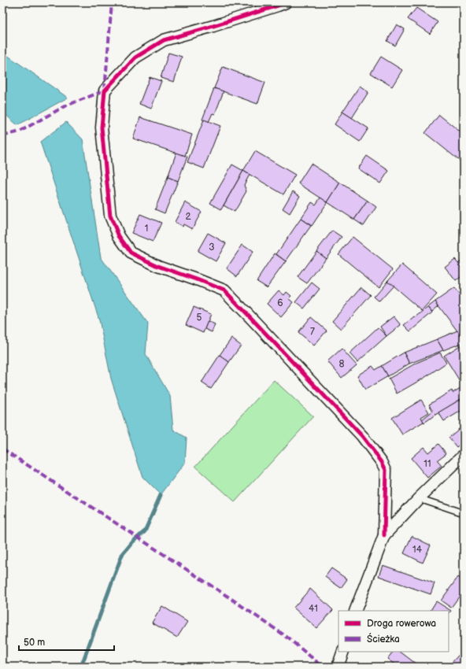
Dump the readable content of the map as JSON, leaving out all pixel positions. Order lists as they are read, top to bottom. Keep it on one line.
{"house_numbers":["2","1","3","6","5","7","8","11","14","41"],"legend":["Droga rowerowa","Ścieżka"],"scale_bar":"50 m"}
